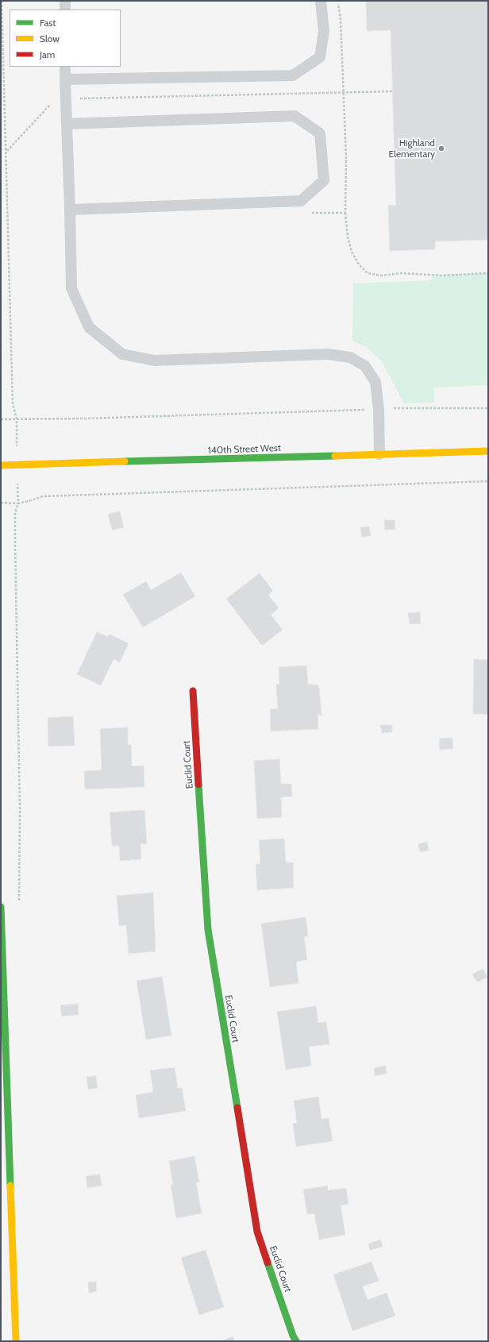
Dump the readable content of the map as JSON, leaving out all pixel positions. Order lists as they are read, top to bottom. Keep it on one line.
{"streets":{"street":["140th Street West","Euclid Court"]},"places":["Highland Elementary"],"legend":["Fast","Slow","Jam"]}
